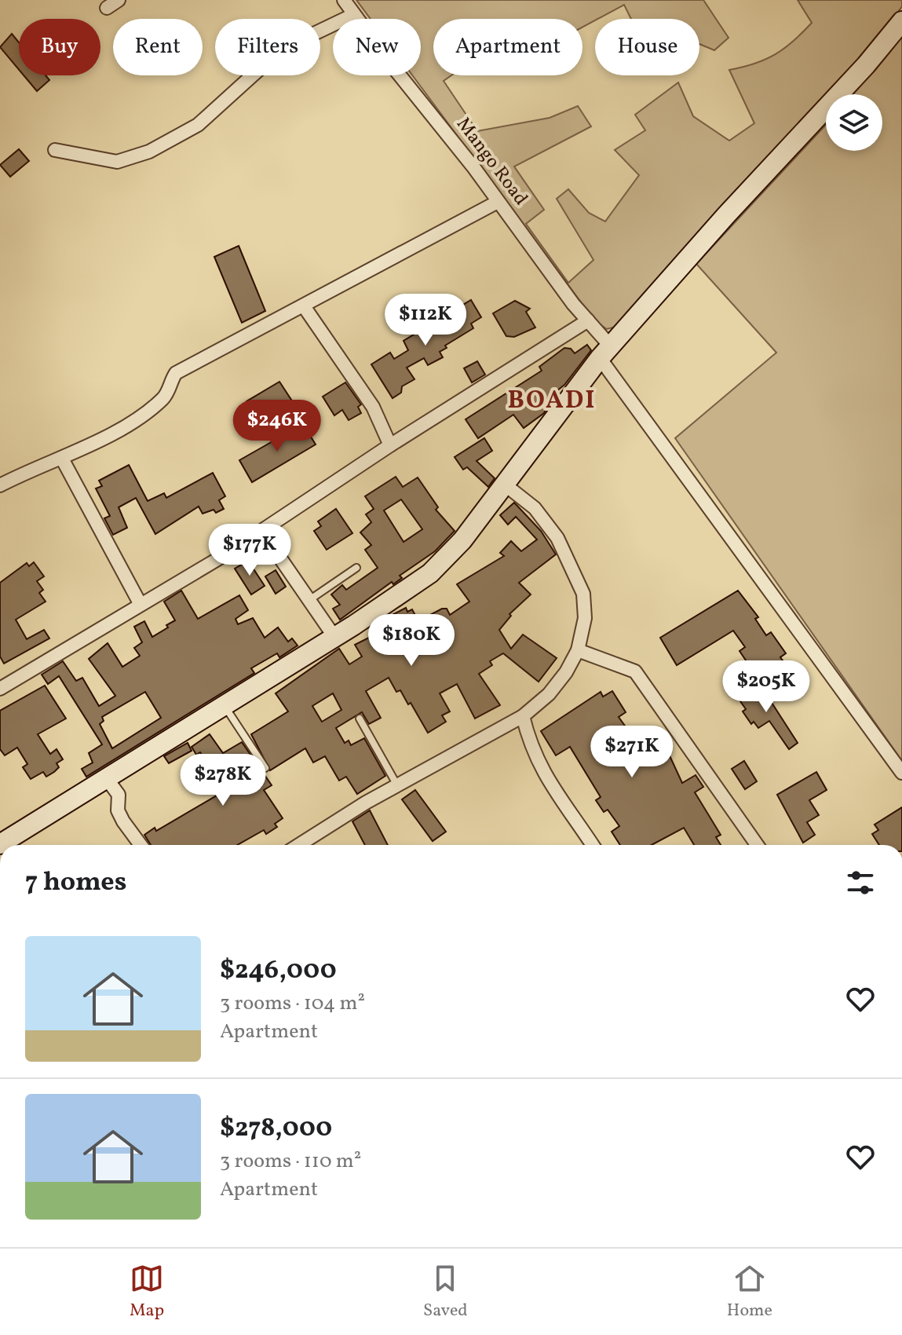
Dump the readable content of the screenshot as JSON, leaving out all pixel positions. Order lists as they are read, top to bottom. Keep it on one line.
{"streets":{"street":["Mango Road"]},"districts":["BOADI"],"page":{"chip":["Buy","Rent","Filters","New","Apartment","House"],"price":["$112K","$246K","$177K","$180K","$205K","$271K","$278K"],"heading":"7 homes","list":[{"name":"$246,000","note":"3 rooms · 104 m² · Apartment"},{"name":"$278,000","note":"3 rooms · 110 m² · Apartment"}],"tabs":["Map","Saved","Home"]}}
